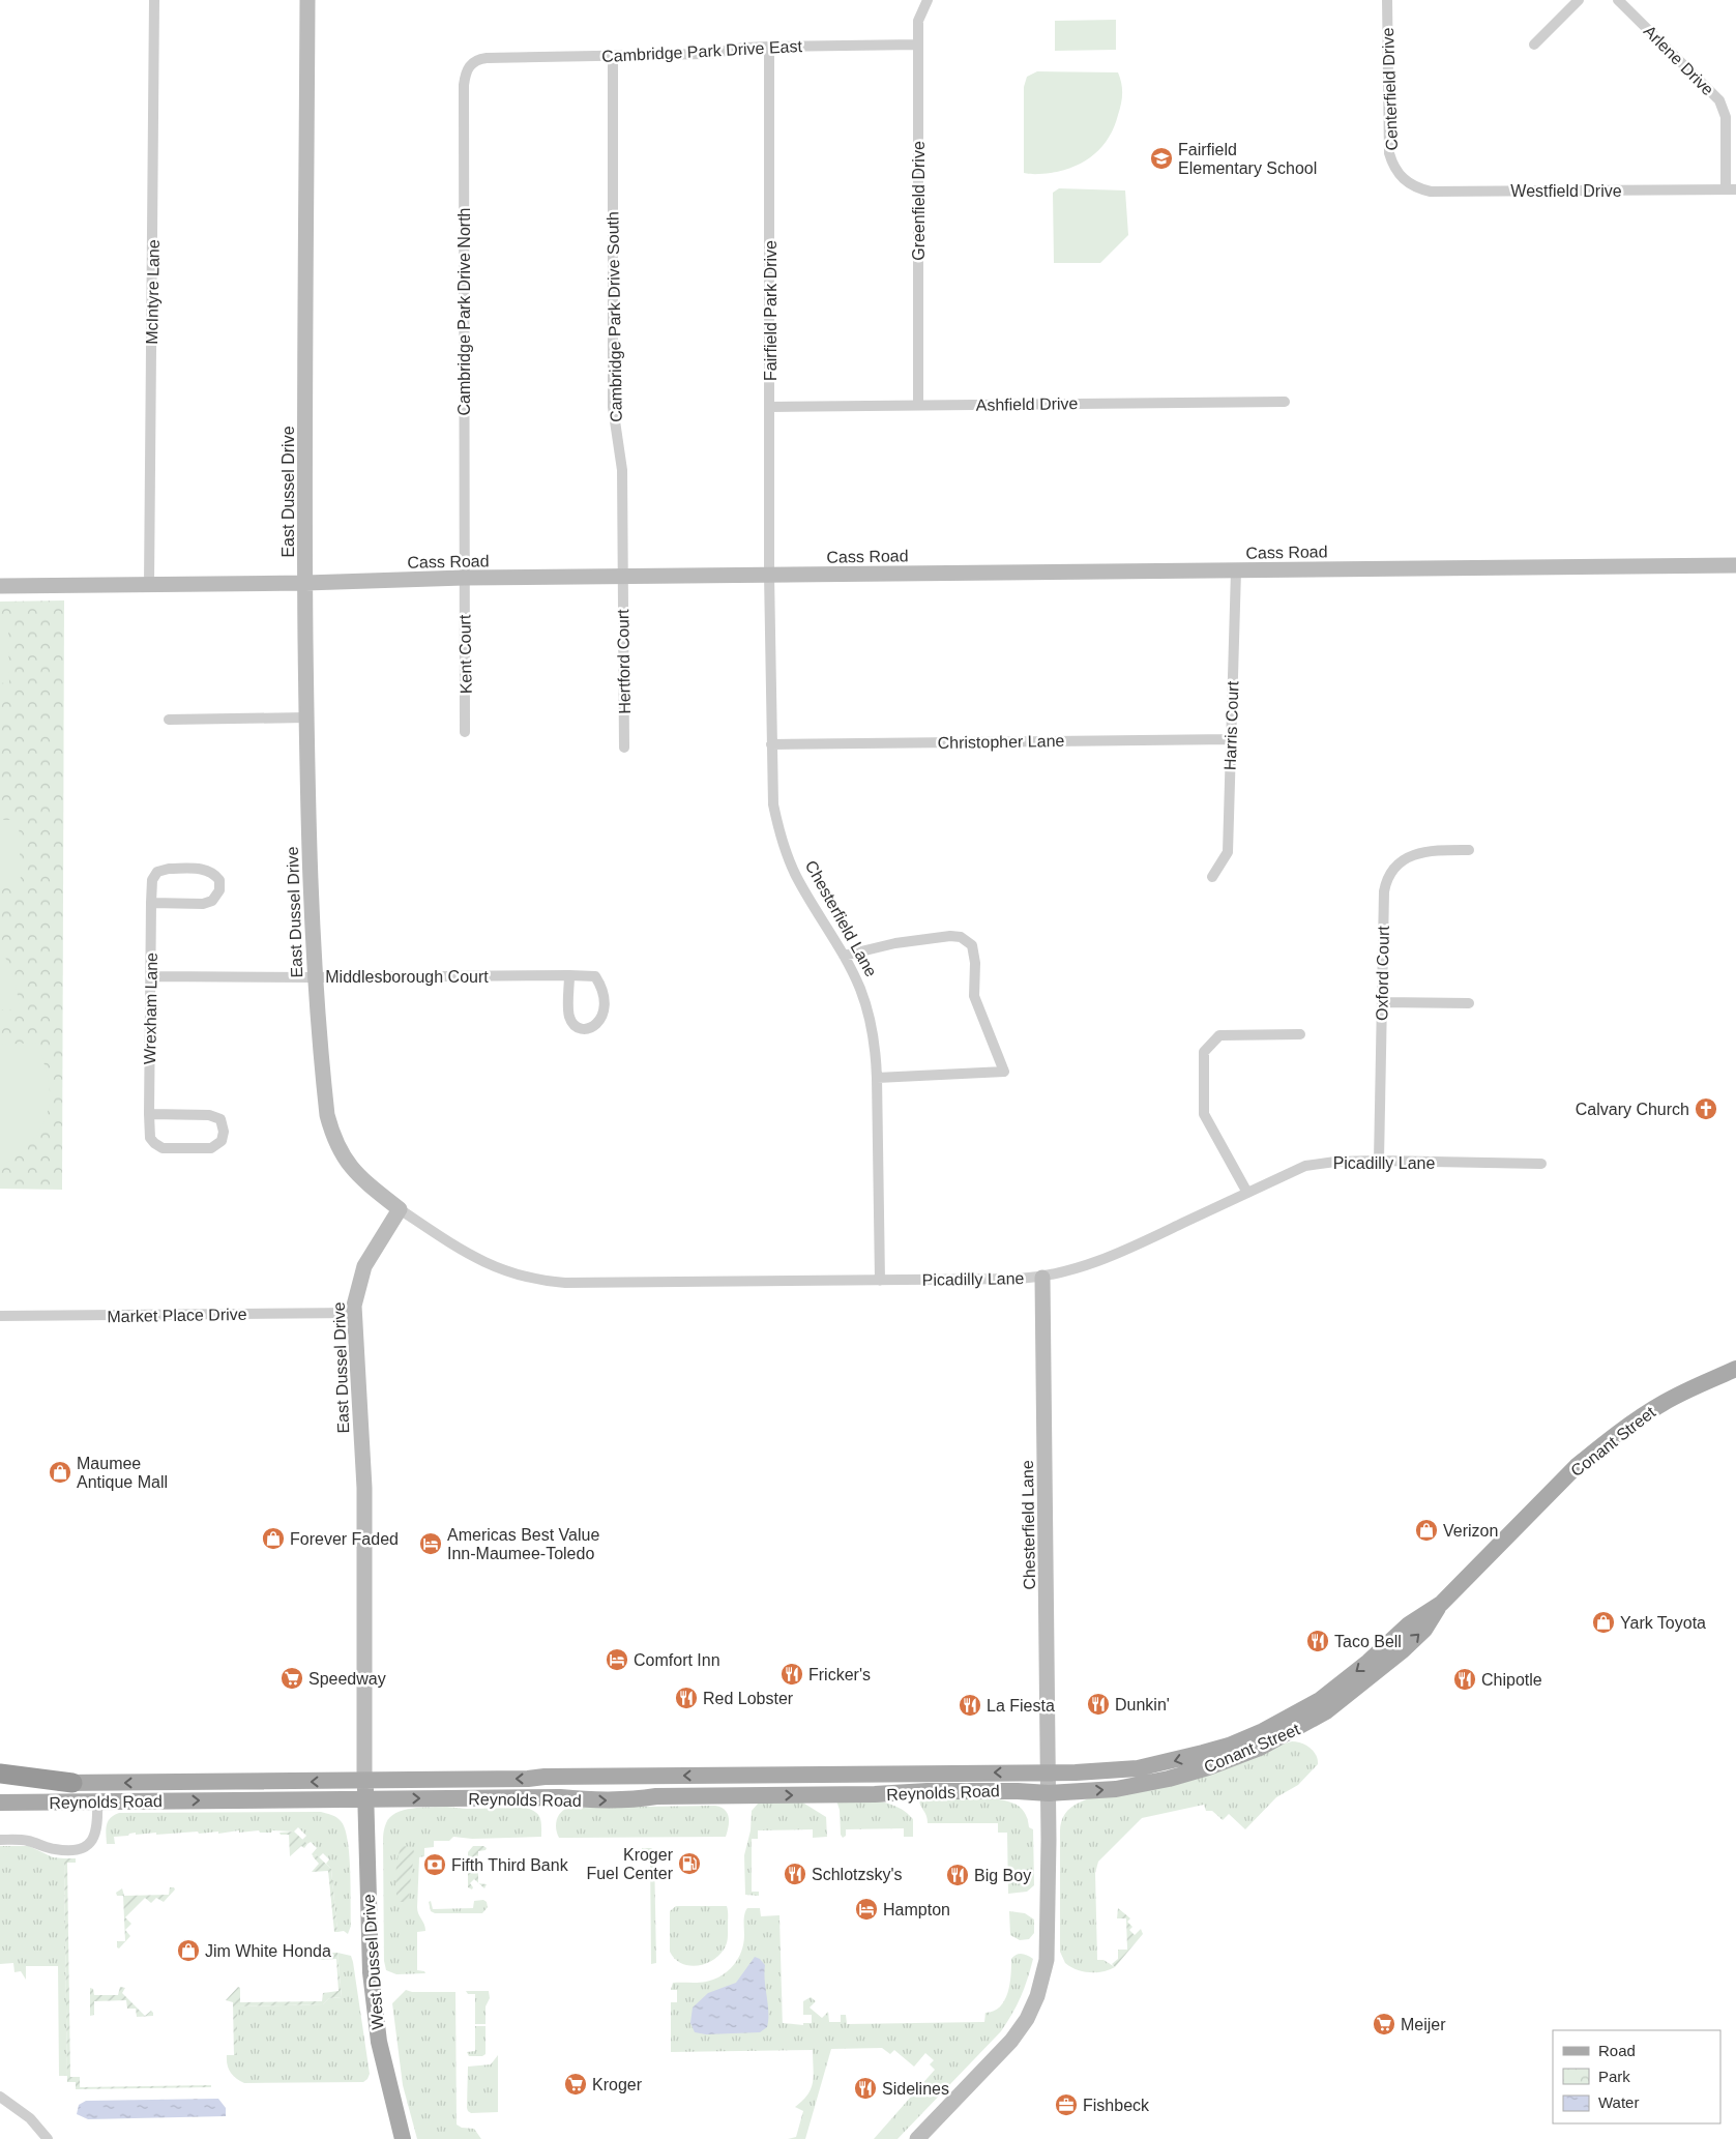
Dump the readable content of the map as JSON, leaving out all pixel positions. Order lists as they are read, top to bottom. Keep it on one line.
{"streets":{"main road":["Conant Street","Reynolds Road","West Dussel Drive"],"street":["Cambridge Park Drive East","Arlene Drive","Centerfield Drive","Westfield Drive","Greenfield Drive","McIntyre Lane","Fairfield Park Drive","Cambridge Park Drive North","Cambridge Park Drive South","Ashfield Drive","East Dussel Drive","Cass Road","Kent Court","Hertford Court","Harris Court","Christopher Lane","Chesterfield Lane","Oxford Court","Middlesborough Court","Wrexham Lane","Picadilly Lane","Market Place Drive"]},"crossings":[["Cambridge Park Drive East","Greenfield Drive"],["Cambridge Park Drive East","Fairfield Park Drive"],["Cambridge Park Drive East","Cambridge Park Drive North"],["Cambridge Park Drive East","Cambridge Park Drive South"],["Arlene Drive","Westfield Drive"],["Centerfield Drive","Westfield Drive"],["Greenfield Drive","Ashfield Drive"],["McIntyre Lane","Cass Road"],["Fairfield Park Drive","Ashfield Drive"],["Fairfield Park Drive","Cass Road"],["Fairfield Park Drive","Chesterfield Lane"],["Cambridge Park Drive North","Cass Road"],["Cambridge Park Drive North","Kent Court"],["Cambridge Park Drive South","Cass Road"],["Cambridge Park Drive South","Hertford Court"],["East Dussel Drive","Cass Road"],["East Dussel Drive","Middlesborough Court"],["East Dussel Drive","Picadilly Lane"],["East Dussel Drive","Market Place Drive"],["East Dussel Drive","Reynolds Road"],["East Dussel Drive","West Dussel Drive"],["Cass Road","Kent Court"],["Cass Road","Hertford Court"],["Cass Road","Harris Court"],["Cass Road","Chesterfield Lane"],["Harris Court","Christopher Lane"],["Christopher Lane","Chesterfield Lane"],["Chesterfield Lane","Picadilly Lane"],["Chesterfield Lane","Conant Street"],["Chesterfield Lane","Reynolds Road"],["Oxford Court","Picadilly Lane"],["Middlesborough Court","Wrexham Lane"],["Conant Street","Reynolds Road"],["Reynolds Road","West Dussel Drive"]],"places":{"school or university":["Fairfield Elementary School"],"church":["Calvary Church"],"shop":["Maumee Antique Mall","Verizon","Forever Faded","Yark Toyota","Jim White Honda"],"hotel":["Americas Best Value Inn-Maumee-Toledo","Comfort Inn","Hampton"],"restaurant":["Taco Bell","Fricker's","Chipotle","Red Lobster","Dunkin'","La Fiesta","Schlotzsky's","Big Boy","Sidelines"],"supermarket":["Speedway","Meijer","Kroger"],"fuel station":["Kroger Fuel Center"],"bank":["Fifth Third Bank"],"office":["Fishbeck"]},"legend":["Road","Park","Water"]}
